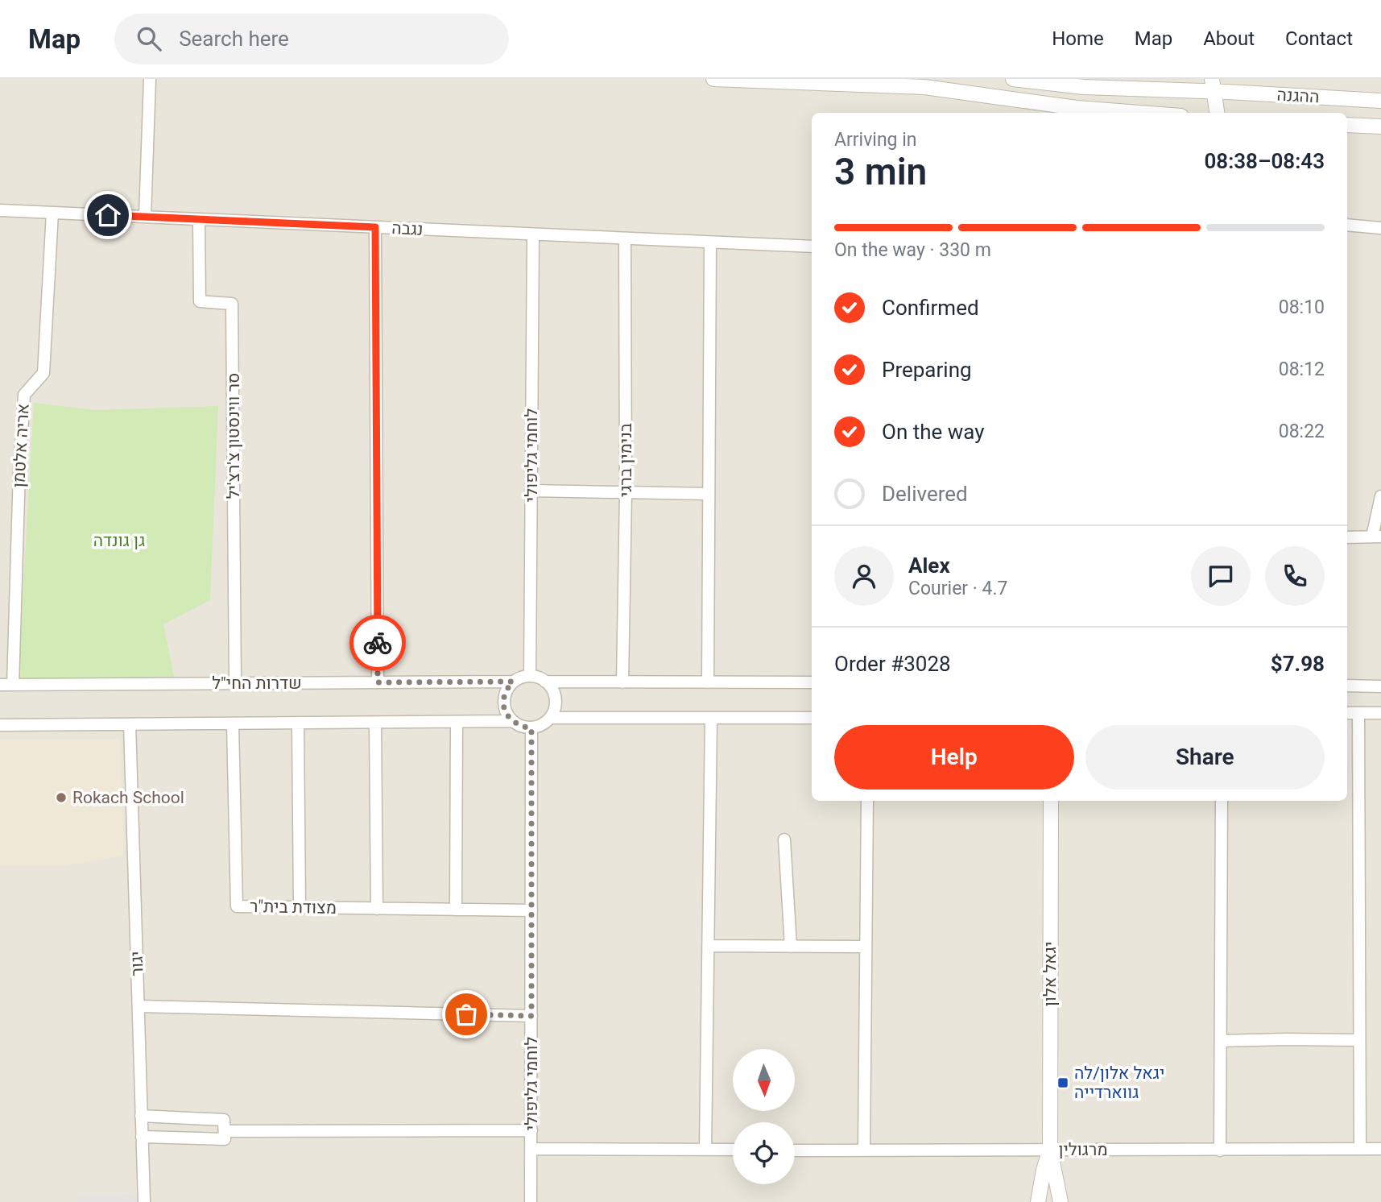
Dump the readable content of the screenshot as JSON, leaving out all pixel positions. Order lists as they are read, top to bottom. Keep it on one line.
{"streets":{"street":["ההגנה","נגבה","סר ווינסטון צ'רצ'יל","אריה אלטמן","לוחמי גליפולי","בנימין ברגי","שדרות החי\"ל","מצודת בית\"ר","יגור","יגאל אלון","מרגולין"]},"crossings":[["נגבה","סר ווינסטון צ'רצ'יל"],["נגבה","אריה אלטמן"],["נגבה","לוחמי גליפולי"],["נגבה","בנימין ברגי"],["סר ווינסטון צ'רצ'יל","שדרות החי\"ל"],["אריה אלטמן","שדרות החי\"ל"],["לוחמי גליפולי","שדרות החי\"ל"],["לוחמי גליפולי","מצודת בית\"ר"],["יגאל אלון","מרגולין"]],"parks":["גן גונדה"],"places":{"other":["Rokach School"],"transit":["יגאל אלון/לה גווארדייה"]},"north":"bottom","page":{"header":"Map","search":"Search here","nav":["Home","Map","About","Contact"],"heading":["3 min","Arriving in","08:38–08:43"],"panel":["Alex","Courier · 4.7","Order #3028","$7.98"],"bar":"On the way · 330 m","list":[["Confirmed","08:10"],["Preparing","08:12"],["On the way","08:22"],"Delivered"],"buttons":["Help","Share"]}}
